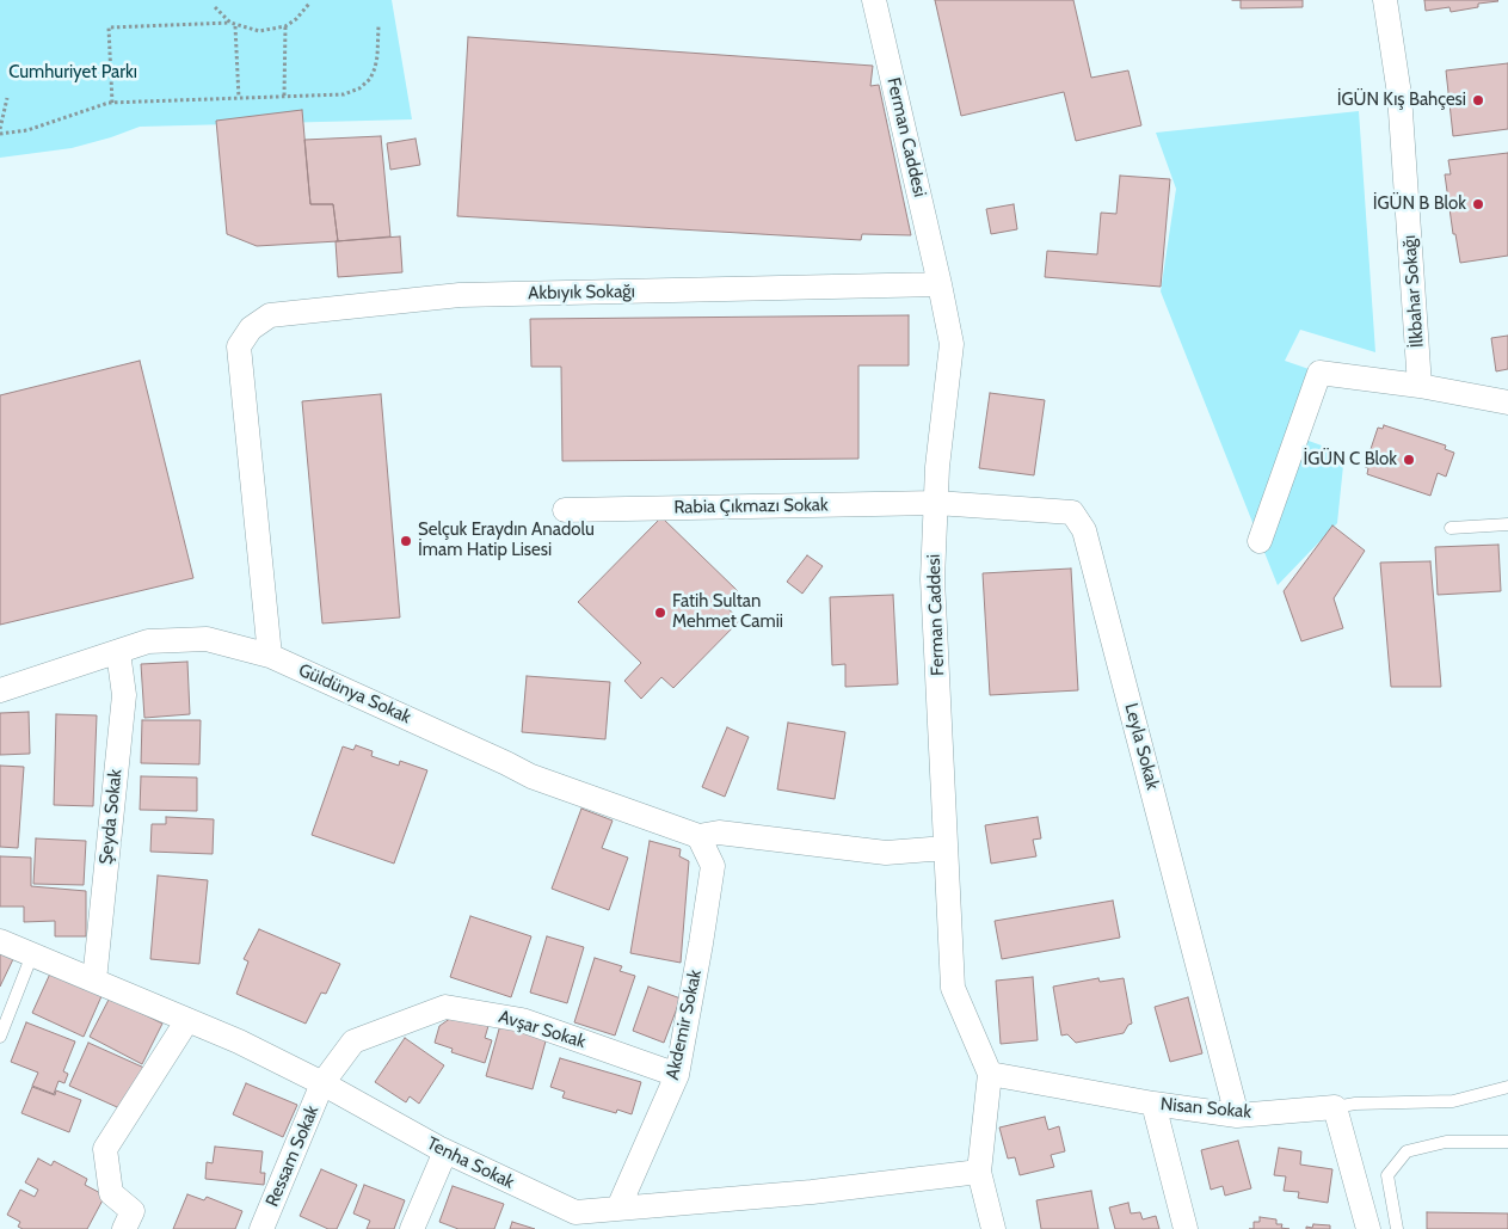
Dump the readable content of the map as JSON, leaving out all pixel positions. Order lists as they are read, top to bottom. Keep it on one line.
{"streets":{"street":["Ferman Caddesi","İlkbahar Sokağı","Akbıyık Sokağı","Rabia Çıkmazı Sokak","Güldünya Sokak","Leyla Sokak","Şeyda Sokak","Akdemir Sokak","Avşar Sokak","Nisan Sokak","Ressam Sokak","Tenha Sokak"]},"crossings":[["Ferman Caddesi","Akbıyık Sokağı"],["Ferman Caddesi","Rabia Çıkmazı Sokak"],["Ferman Caddesi","Leyla Sokak"],["Ferman Caddesi","Nisan Sokak"],["Ferman Caddesi","Tenha Sokak"],["Akbıyık Sokağı","Güldünya Sokak"],["Rabia Çıkmazı Sokak","Leyla Sokak"],["Güldünya Sokak","Şeyda Sokak"],["Güldünya Sokak","Akdemir Sokak"],["Leyla Sokak","Nisan Sokak"],["Şeyda Sokak","Tenha Sokak"],["Akdemir Sokak","Avşar Sokak"],["Akdemir Sokak","Tenha Sokak"],["Avşar Sokak","Ressam Sokak"],["Avşar Sokak","Tenha Sokak"],["Ressam Sokak","Tenha Sokak"]],"parks":["Cumhuriyet Parkı"],"places":["İGÜN Kış Bahçesi","İGÜN B Blok","İGÜN C Blok","Selçuk Eraydın Anadolu İmam Hatip Lisesi","Fatih Sultan Mehmet Camii"]}
